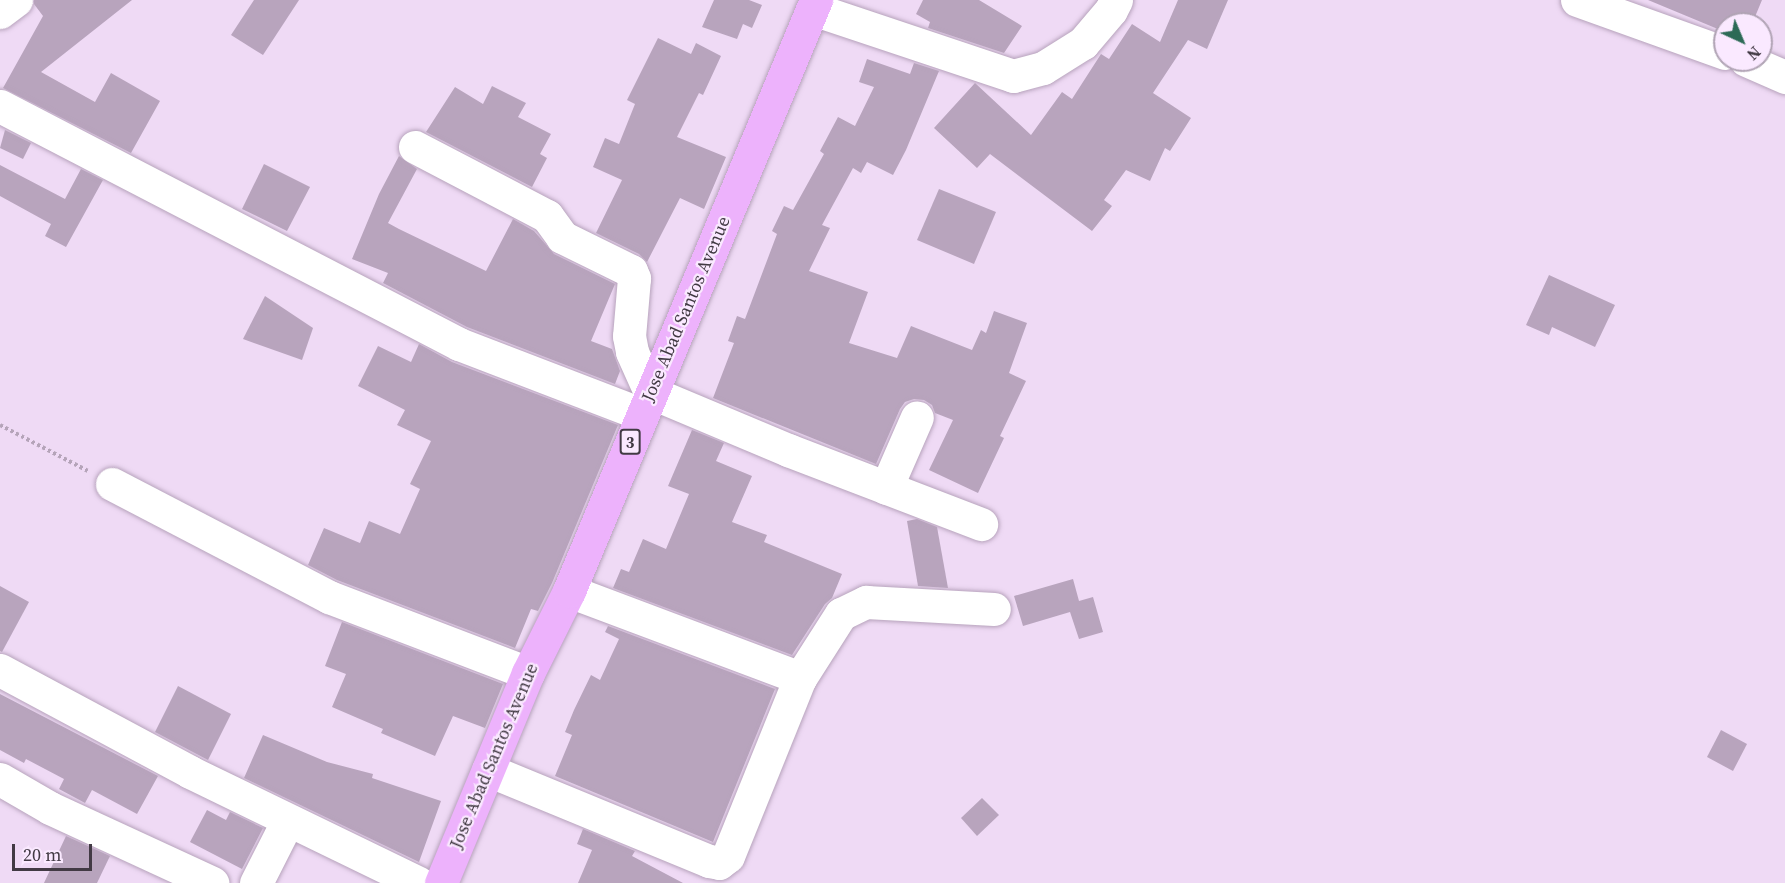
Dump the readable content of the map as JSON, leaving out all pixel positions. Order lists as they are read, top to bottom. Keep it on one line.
{"streets":{"highway":["Jose Abad Santos Avenue","3"]},"scale_bar":"20 m","north":"bottom right"}
